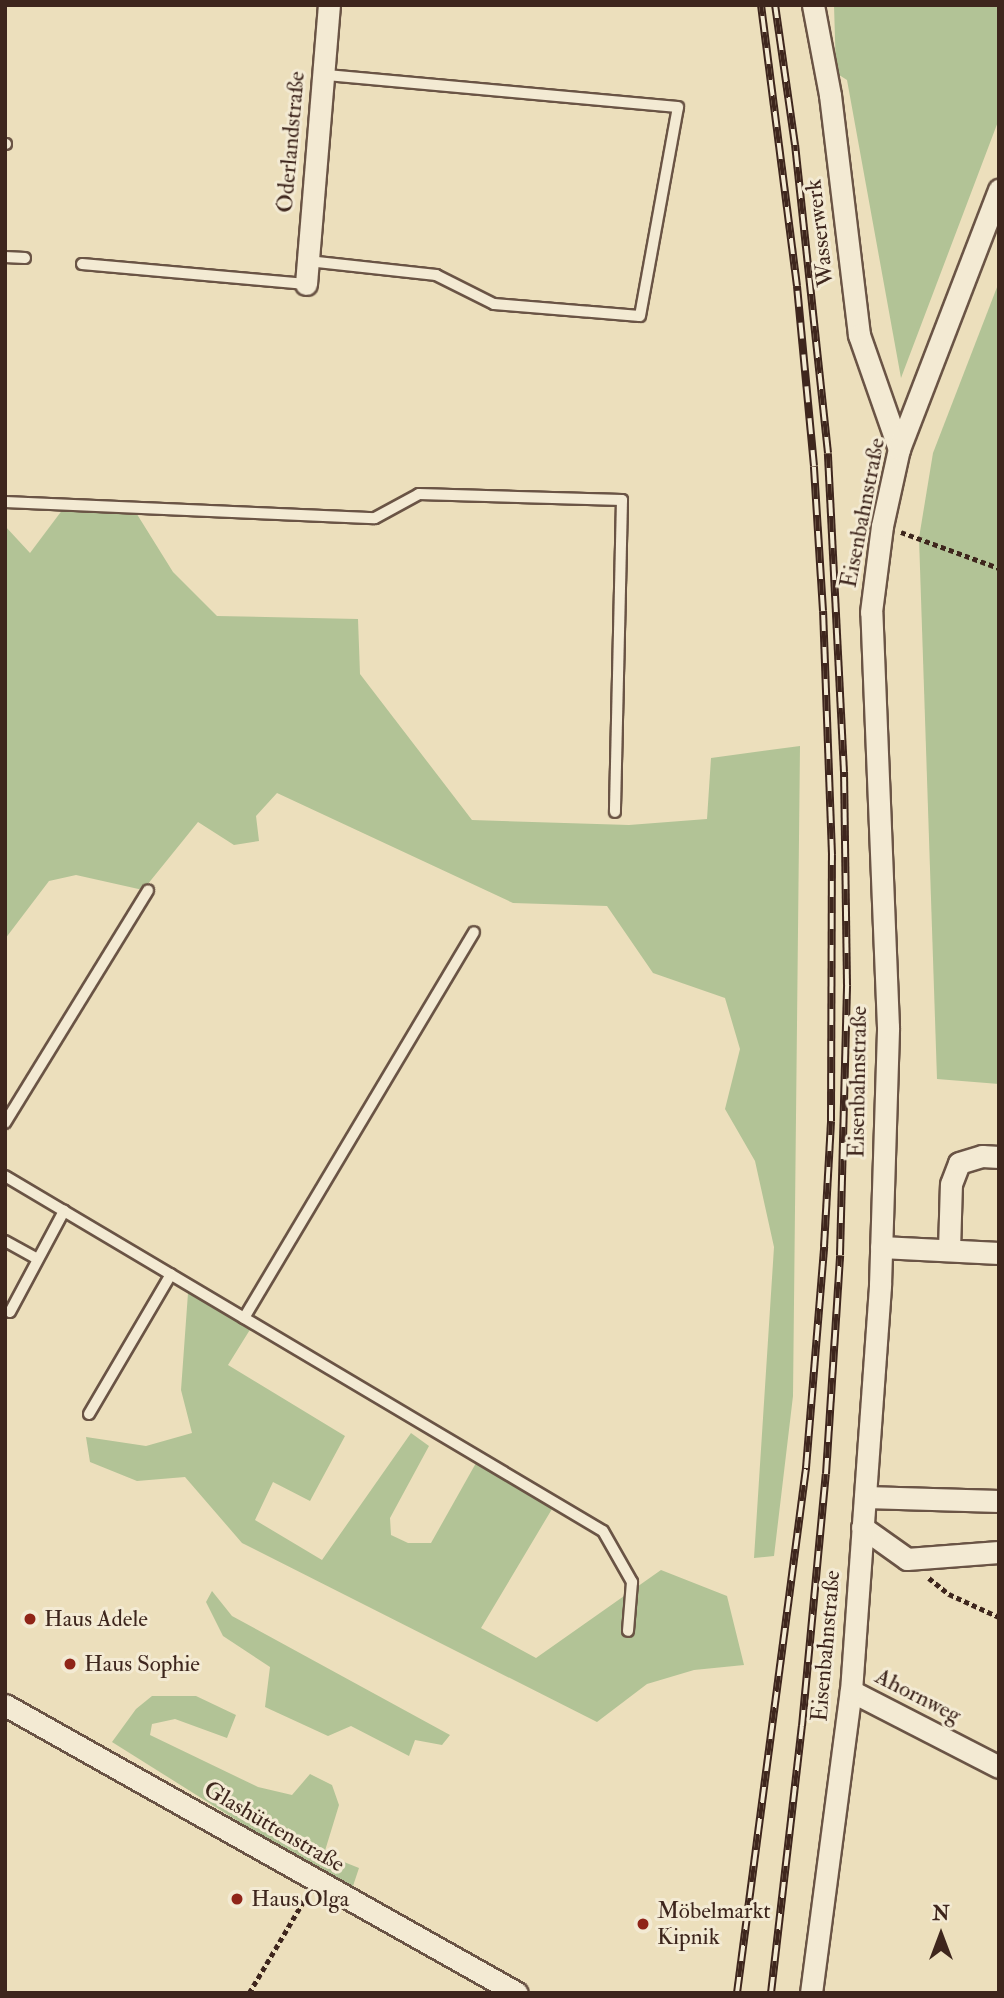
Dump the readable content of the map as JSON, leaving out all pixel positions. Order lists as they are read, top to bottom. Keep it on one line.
{"streets":{"street":["Oderlandstraße","Wasserwerk","Eisenbahnstraße","Ahornweg","Glashüttenstraße"]},"crossings":[["Wasserwerk","Eisenbahnstraße"],["Eisenbahnstraße","Ahornweg"]],"places":["Haus Adele","Haus Sophie","Haus Olga","Möbelmarkt Kipnik"],"north":"top"}
